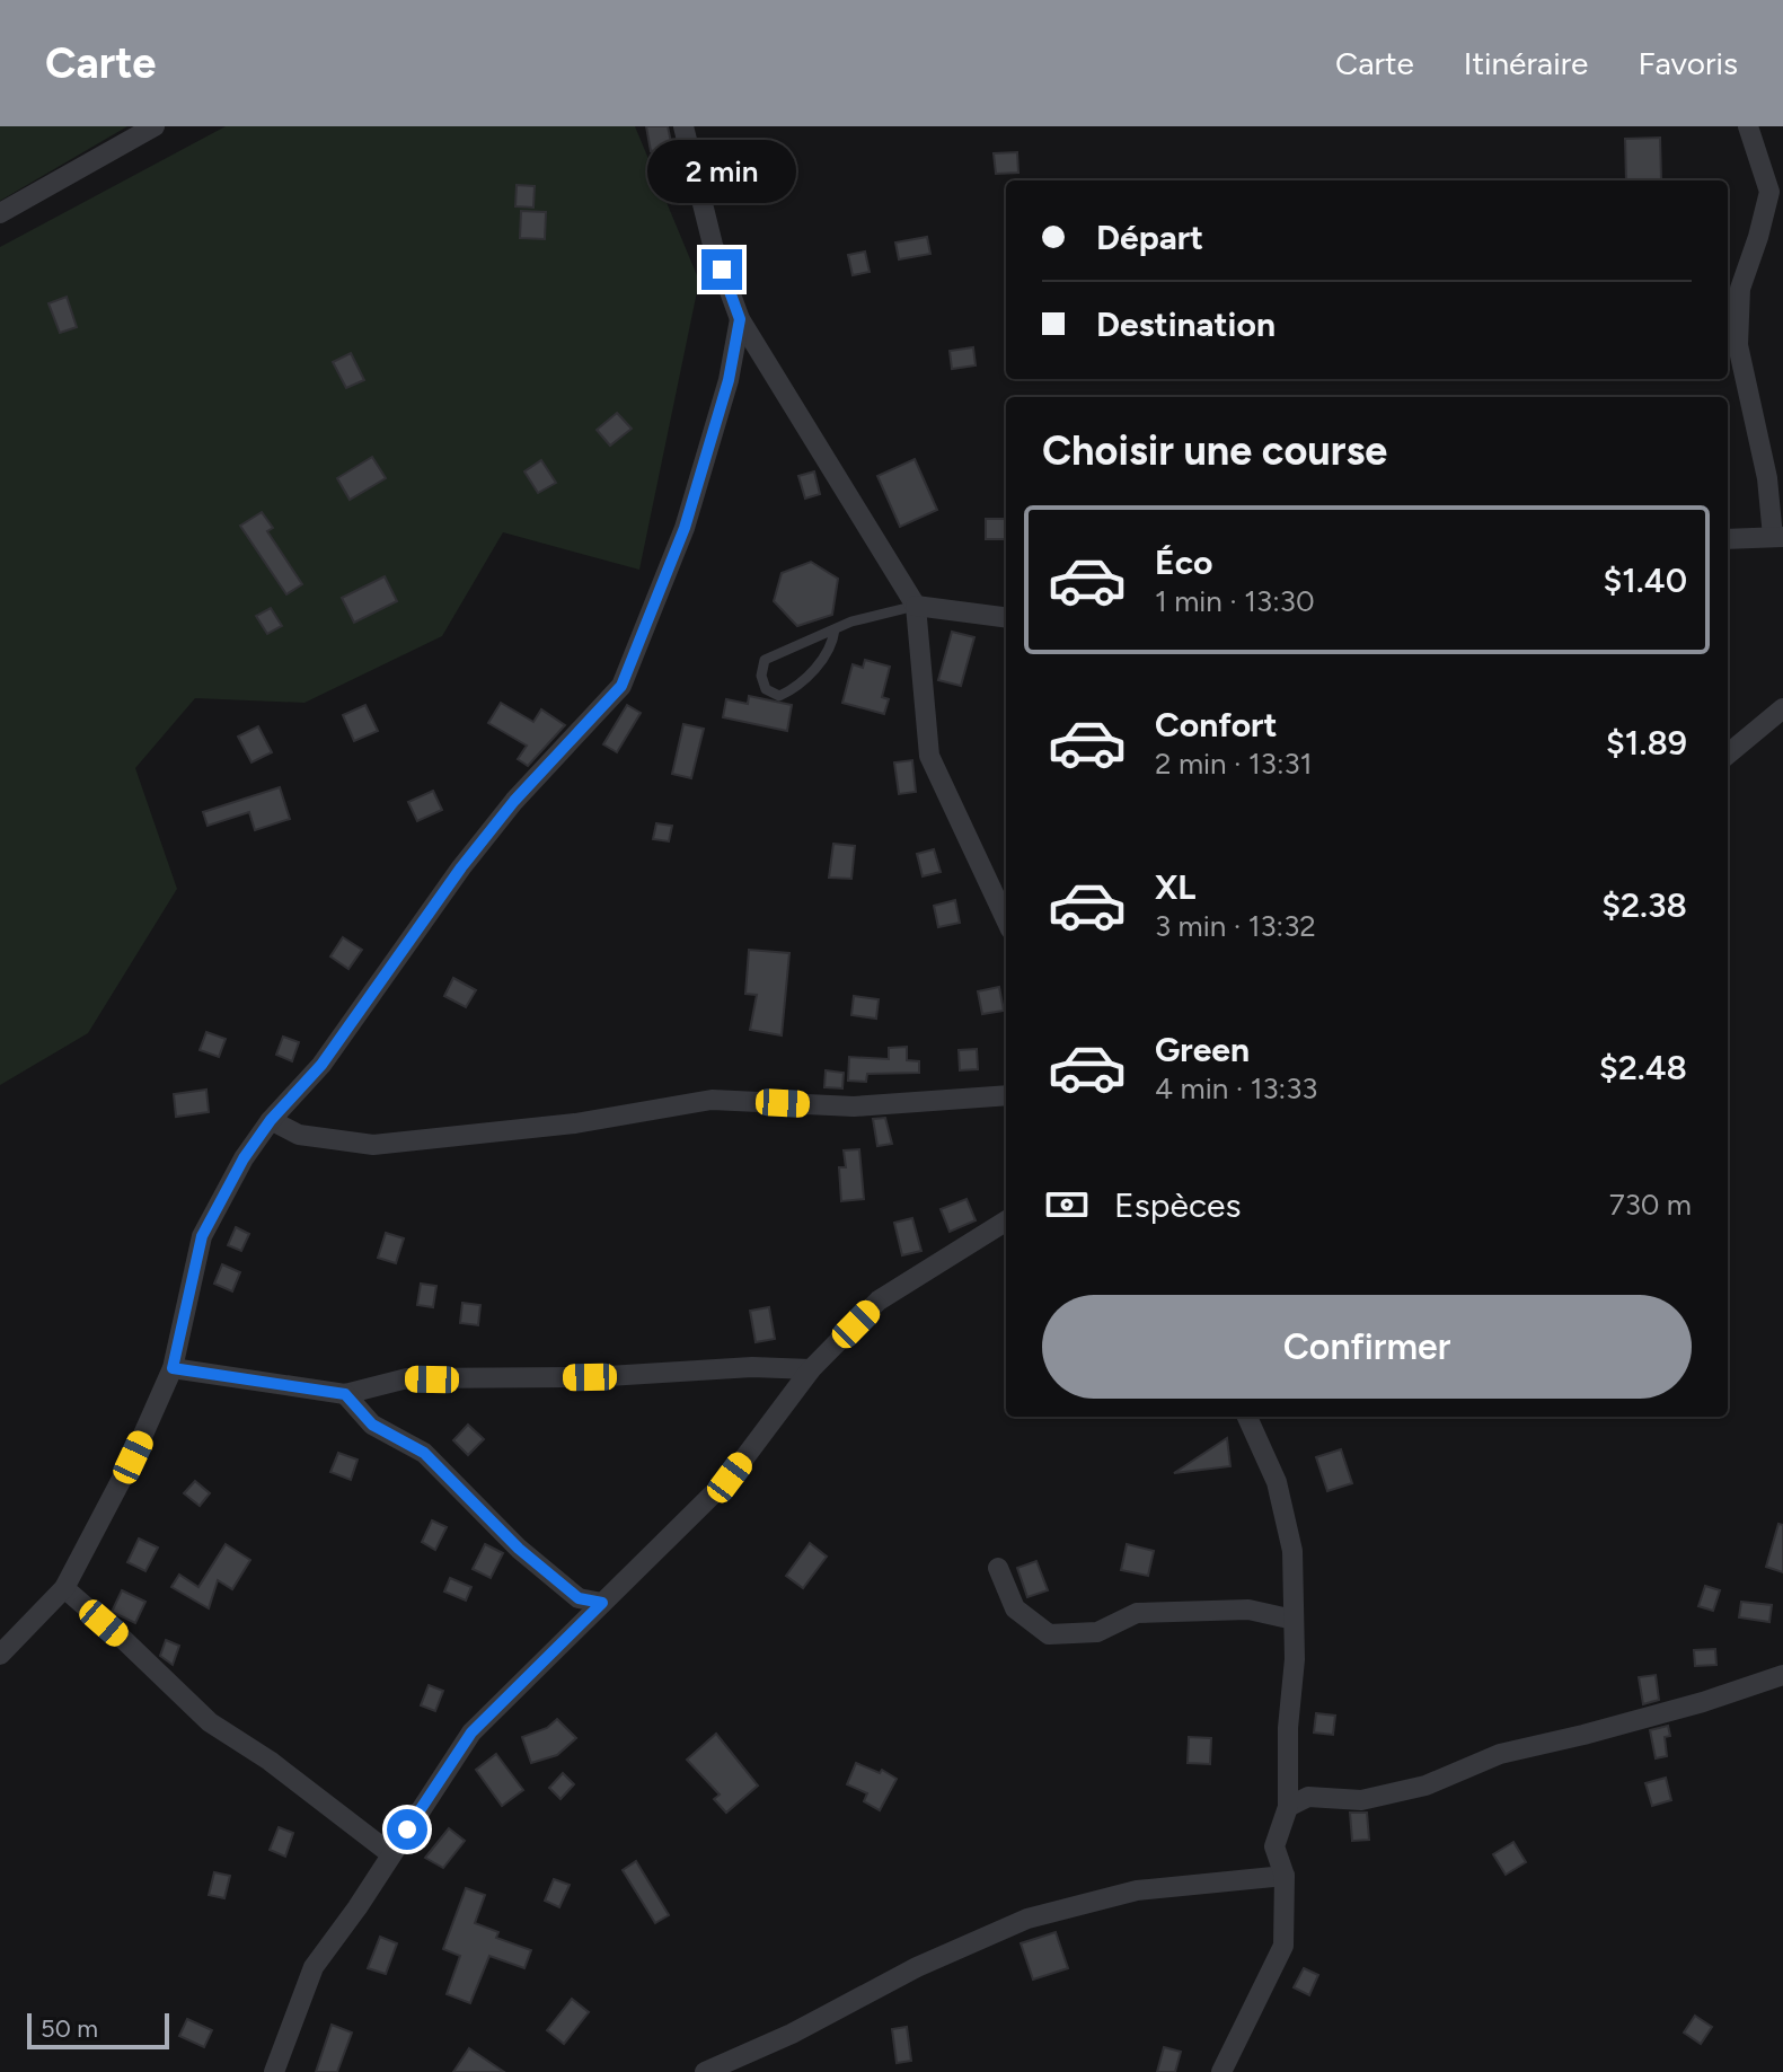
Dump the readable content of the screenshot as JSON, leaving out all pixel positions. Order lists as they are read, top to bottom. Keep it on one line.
{"scale_bar":"50 m","page":{"header":"Carte","nav":["Carte","Itinéraire","Favoris"],"bubble":"2 min","banner":["Départ","Destination"],"heading":"Choisir une course","list":[{"name":"Éco","note":"1 min · 13:30","value":"$1.40"},{"name":"Confort","note":"2 min · 13:31","value":"$1.89"},{"name":"XL","note":"3 min · 13:32","value":"$2.38"},{"name":"Green","note":"4 min · 13:33","value":"$2.48"}],"pay":["Espèces","730 m"],"buttons":"Confirmer","scale":"50 m"}}
